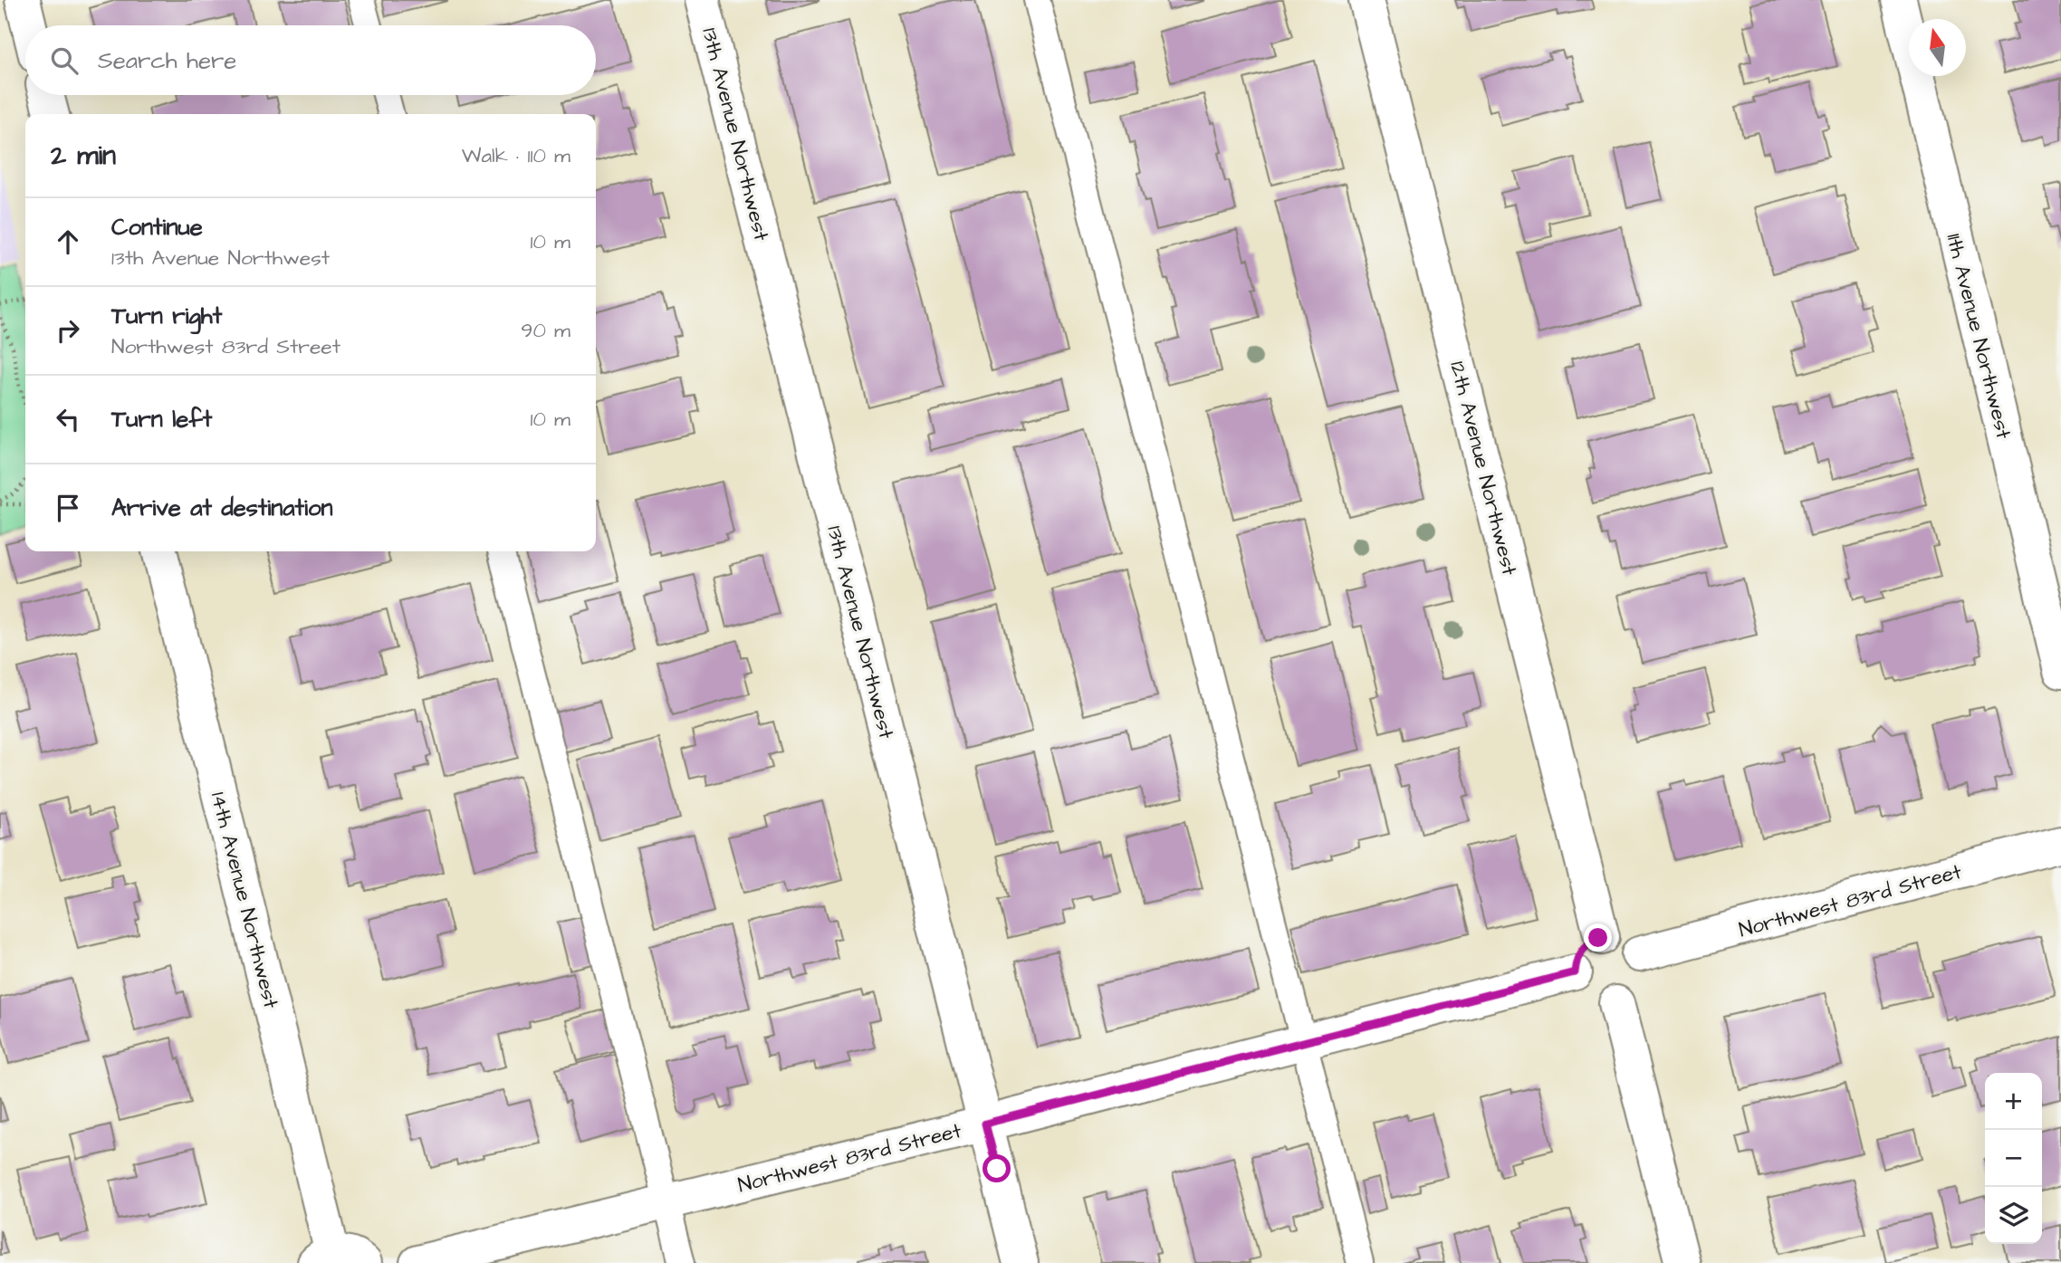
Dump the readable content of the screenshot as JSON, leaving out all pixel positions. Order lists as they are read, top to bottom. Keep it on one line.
{"streets":{"street":["13th Avenue Northwest","11th Avenue Northwest","12th Avenue Northwest","14th Avenue Northwest","Northwest 83rd Street"]},"crossings":[["13th Avenue Northwest","Northwest 83rd Street"],["12th Avenue Northwest","Northwest 83rd Street"]],"north":"top","page":{"search":"Search here","heading":["2 min","Walk · 110 m"],"list":[["Continue","13th Avenue Northwest","10 m"],["Turn right","Northwest 83rd Street","90 m"],["Turn left","10 m"],"Arrive at destination"],"map_buttons":["+","−"]}}
